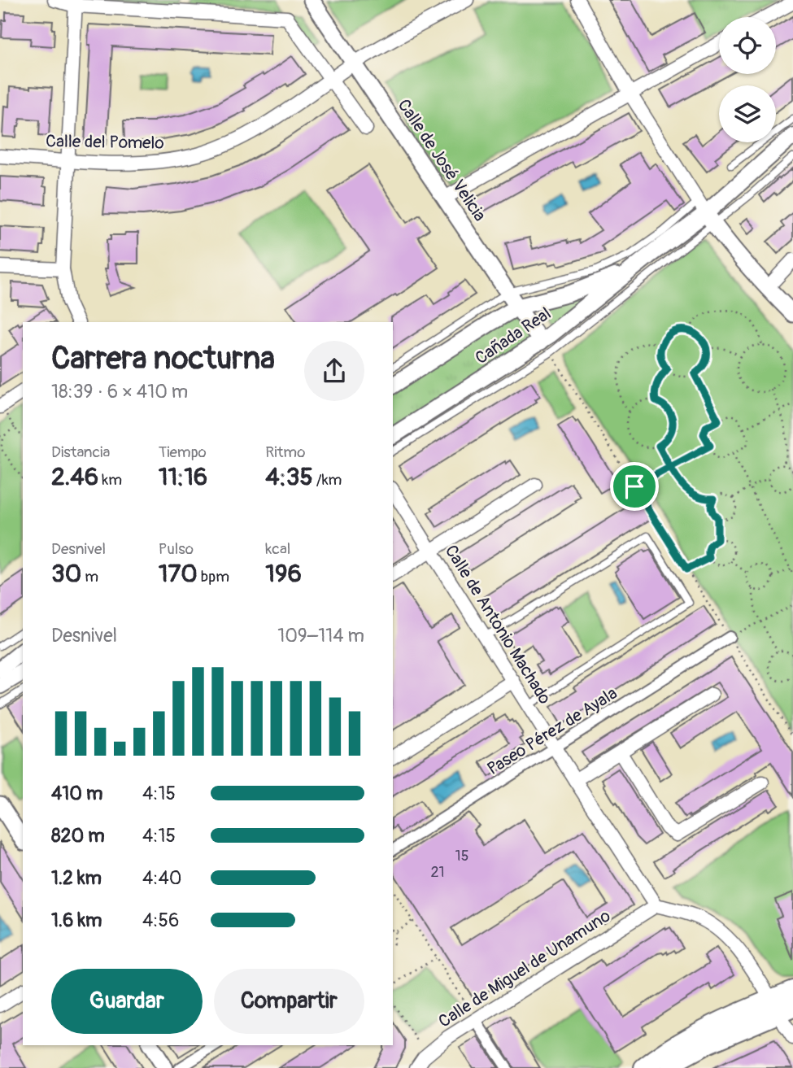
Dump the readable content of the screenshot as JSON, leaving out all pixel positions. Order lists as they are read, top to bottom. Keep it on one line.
{"streets":{"street":["Calle del Pomelo","Calle de José Velicia","Cañada Real","Calle de Antonio Machado","Paseo Pérez de Ayala","Calle de Miguel de Unamuno"]},"crossings":[["Calle del Pomelo","Calle de José Velicia"],["Calle de José Velicia","Cañada Real"],["Calle de Antonio Machado","Paseo Pérez de Ayala"],["Calle de Antonio Machado","Calle de Miguel de Unamuno"]],"house_numbers":["15","21"],"page":{"heading":["Carrera nocturna","18:39 · 6 × 410 m"],"stats":[["Distancia","2.46 km"],["Tiempo","11:16"],["Ritmo","4:35 /km"],["Desnivel","30 m"],["Pulso","170 bpm"],["kcal","196"]],"chart":["Desnivel","109–114 m"],"list":[{"name":"410 m","note":"4:15"},{"name":"820 m","note":"4:15"},{"name":"1.2 km","note":"4:40"},{"name":"1.6 km","note":"4:56"}],"buttons":["Guardar","Compartir"]}}
